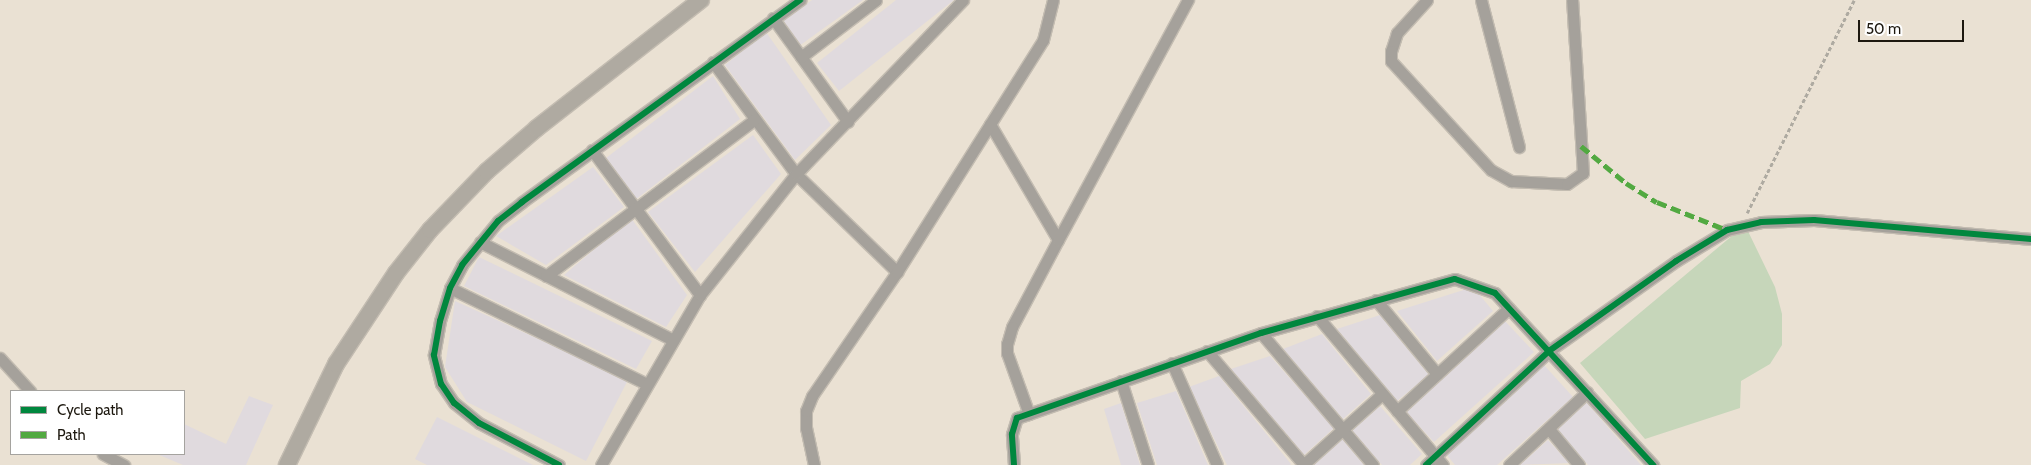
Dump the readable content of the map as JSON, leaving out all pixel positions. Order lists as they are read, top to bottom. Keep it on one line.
{"legend":["Cycle path","Path"],"scale_bar":"50 m"}
